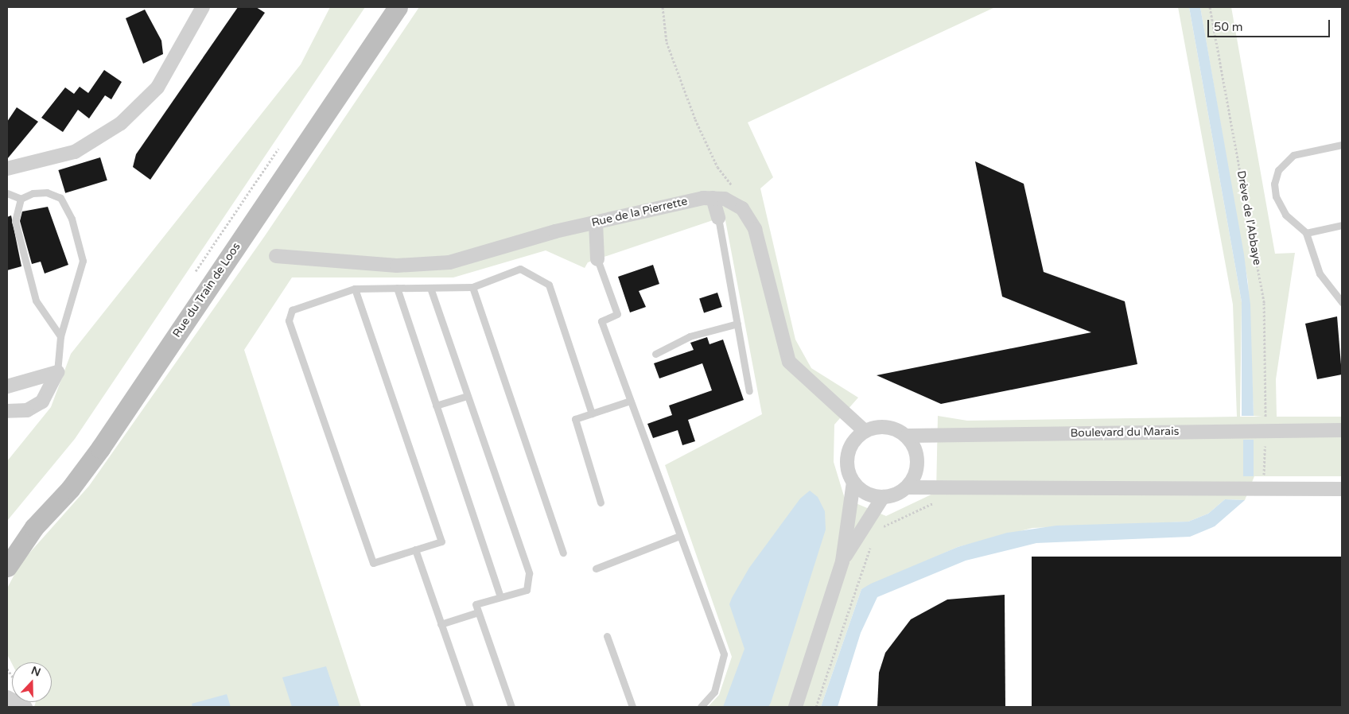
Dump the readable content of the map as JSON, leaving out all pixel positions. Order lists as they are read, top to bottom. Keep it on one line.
{"streets":{"street":["Rue de la Pierrette","Rue du Train de Loos","Boulevard du Marais"],"path":["Drève de l'Abbaye"]},"crossings":[["Rue de la Pierrette","Boulevard du Marais"],["Drève de l'Abbaye","Boulevard du Marais"]],"scale_bar":"50 m","north":"top"}
